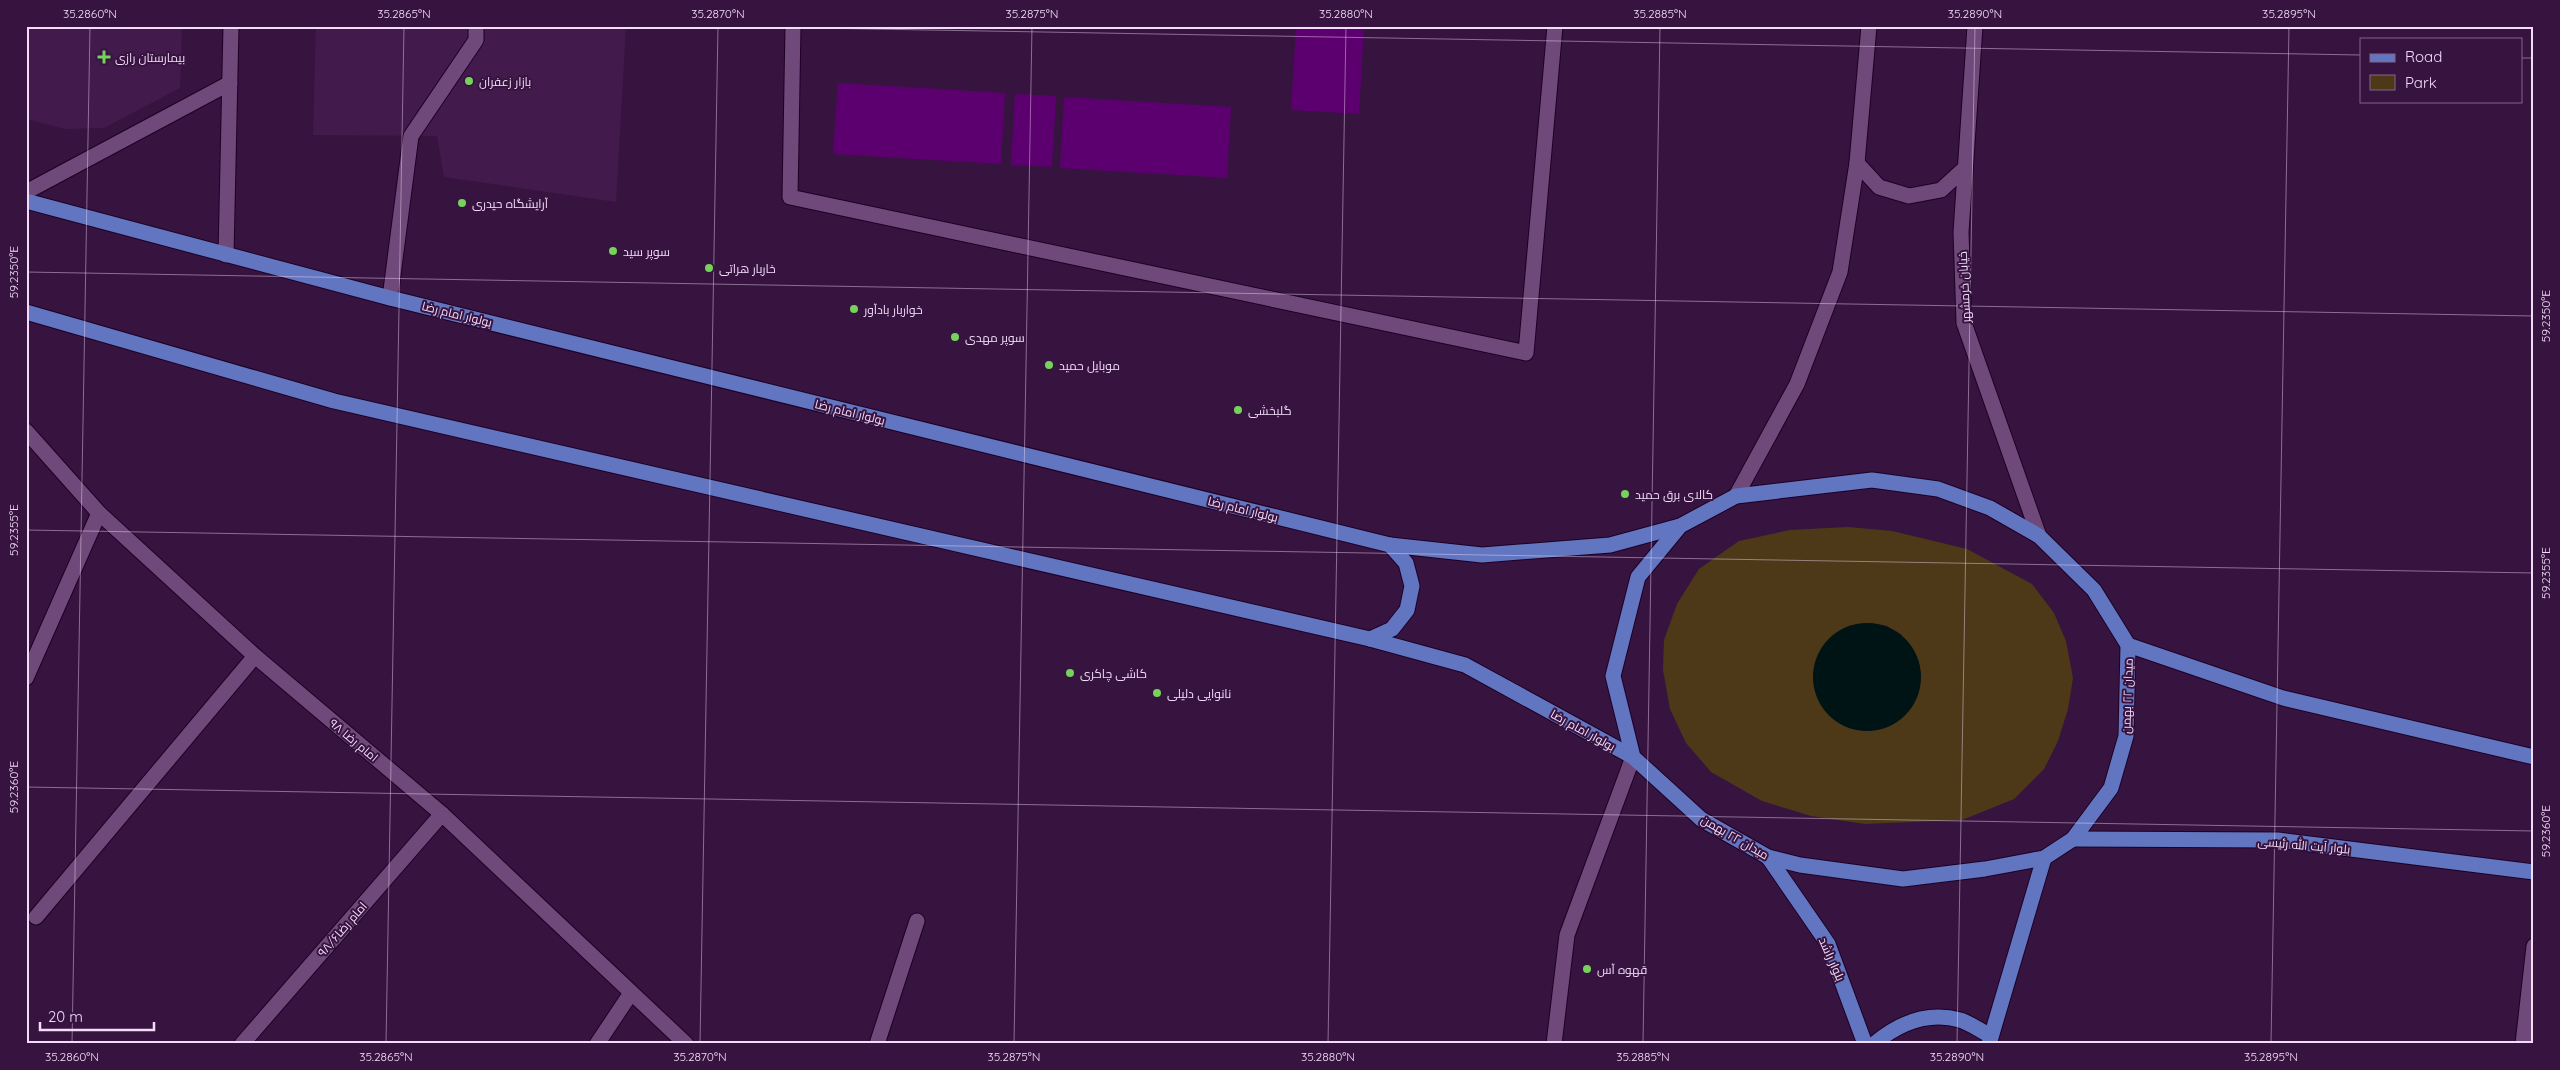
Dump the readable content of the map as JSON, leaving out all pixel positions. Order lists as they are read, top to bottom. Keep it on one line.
{"streets":{"main road":["بولوار امام رضا","میدان ۲۲ بهمن","بلوار آیت الله رئیسی","بلوار راشد"],"street":["خیابان خرمشهر","امام رضا ۹۸","امام رضا۹۸/۶"]},"crossings":[["خیابان خرمشهر","میدان ۲۲ بهمن"],["بولوار امام رضا","میدان ۲۲ بهمن"],["میدان ۲۲ بهمن","بلوار آیت الله رئیسی"],["میدان ۲۲ بهمن","بلوار راشد"],["امام رضا ۹۸","امام رضا۹۸/۶"]],"places":{"health":["بیمارستان رازی"],"other":["بازار زعفران","آرایشگاه حیدری","سوپر سید","خاربار هراتی","خواربار بادآور","سوپر مهدی","موبایل حمید","گلبخشی","کالای برق حمید","کاشی چاکری","نانوایی دلیلی","قهوه آس"]},"legend":["Road","Park"],"scale_bar":"20 m","coordinates":["35.2860°N","35.2865°N","35.2870°N","35.2875°N","35.2880°N","35.2885°N","35.2890°N","35.2895°N","59.2350°E","59.2355°E","59.2360°E"]}
